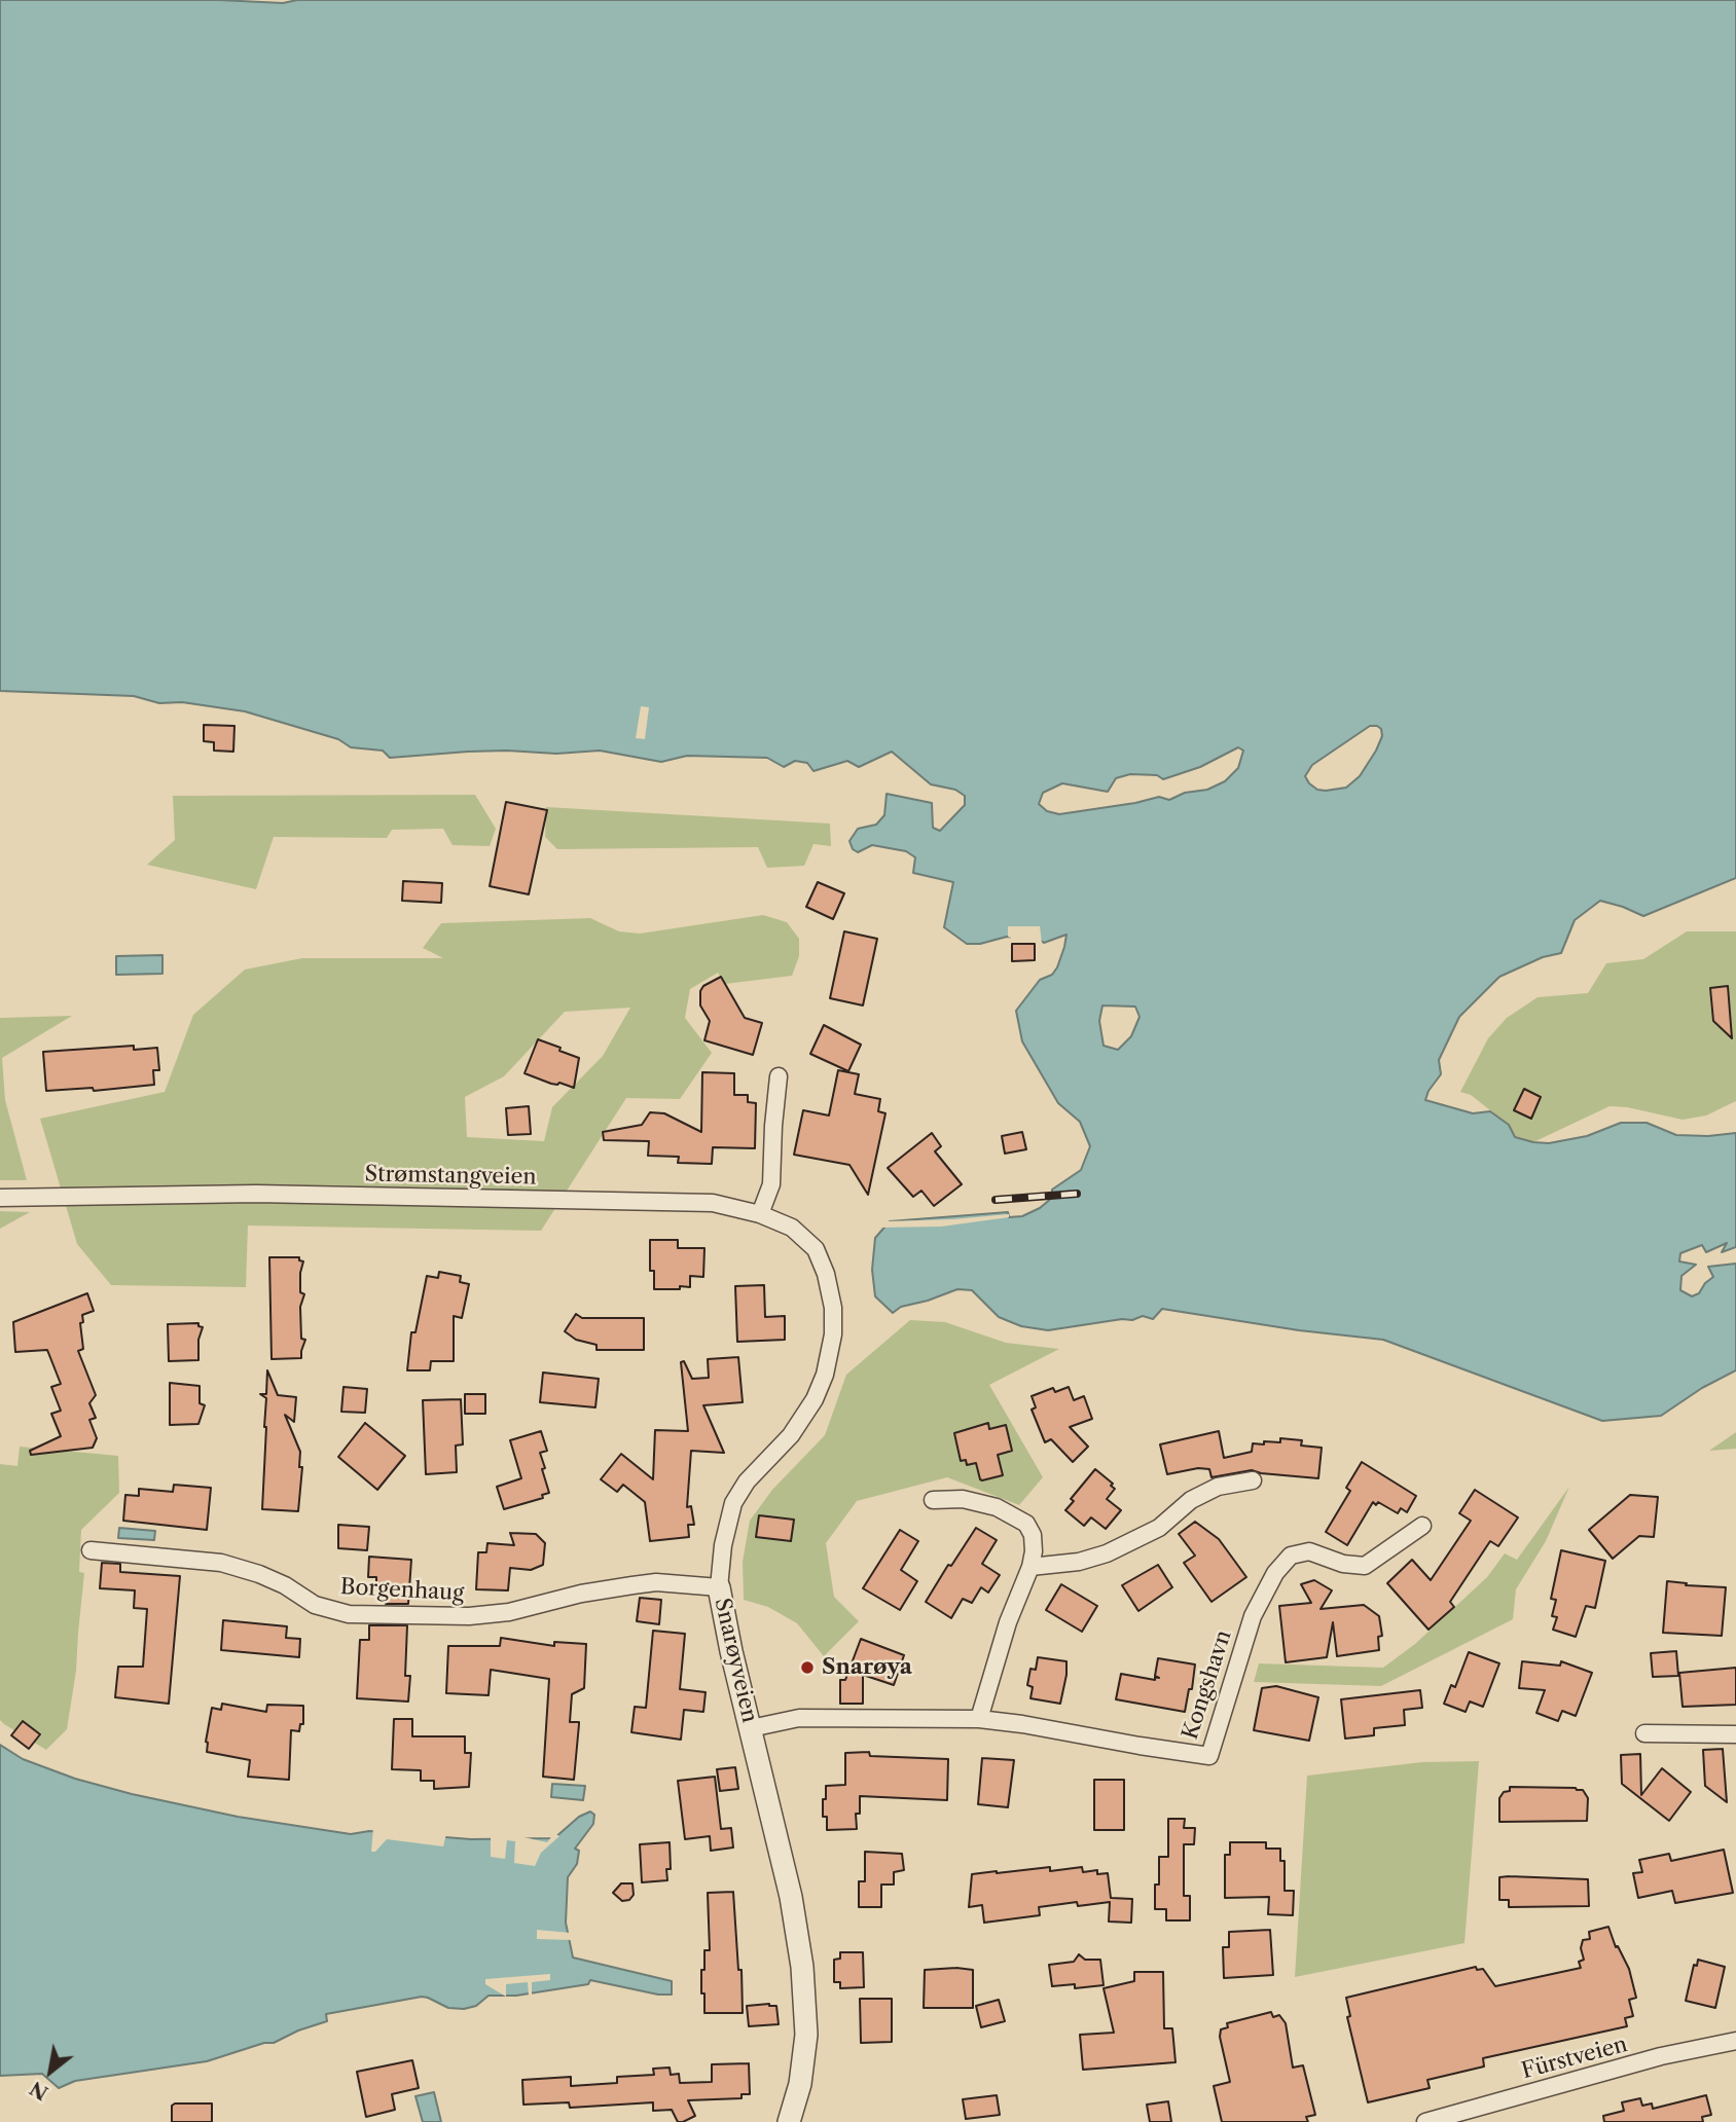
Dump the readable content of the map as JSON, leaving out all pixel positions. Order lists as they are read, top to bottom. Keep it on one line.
{"streets":{"street":["Strømstangveien","Borgenhaug","Snarøyveien","Kongshavn","Fürstveien"]},"crossings":[["Strømstangveien","Snarøyveien"],["Borgenhaug","Snarøyveien"],["Snarøyveien","Kongshavn"]],"places":["Snarøya"],"north":"bottom left"}
